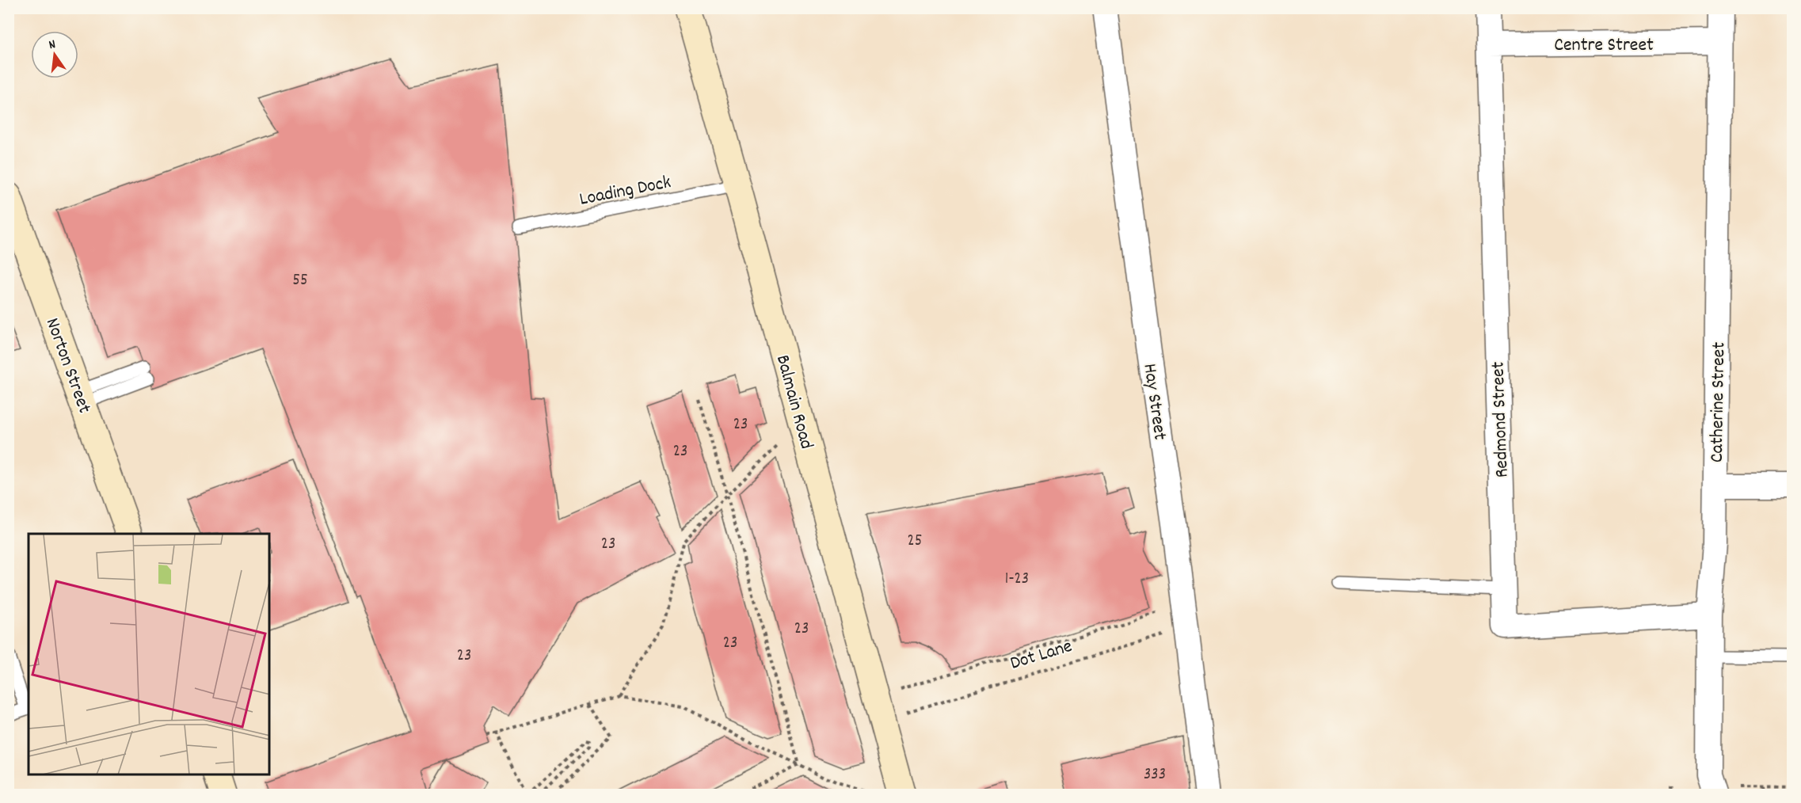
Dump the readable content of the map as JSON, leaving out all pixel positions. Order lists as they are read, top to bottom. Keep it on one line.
{"streets":{"main road":["Norton Street","Balmain Road"],"street":["Centre Street","Hay Street","Catherine Street","Redmond Street"],"lane":["Loading Dock"],"path":["Dot Lane"]},"crossings":[["Centre Street","Catherine Street"],["Centre Street","Redmond Street"],["Loading Dock","Balmain Road"],["Hay Street","Dot Lane"],["Catherine Street","Redmond Street"]],"house_numbers":["55","23","23","25","23","1-23","23","23","23","333"],"north":"top"}
